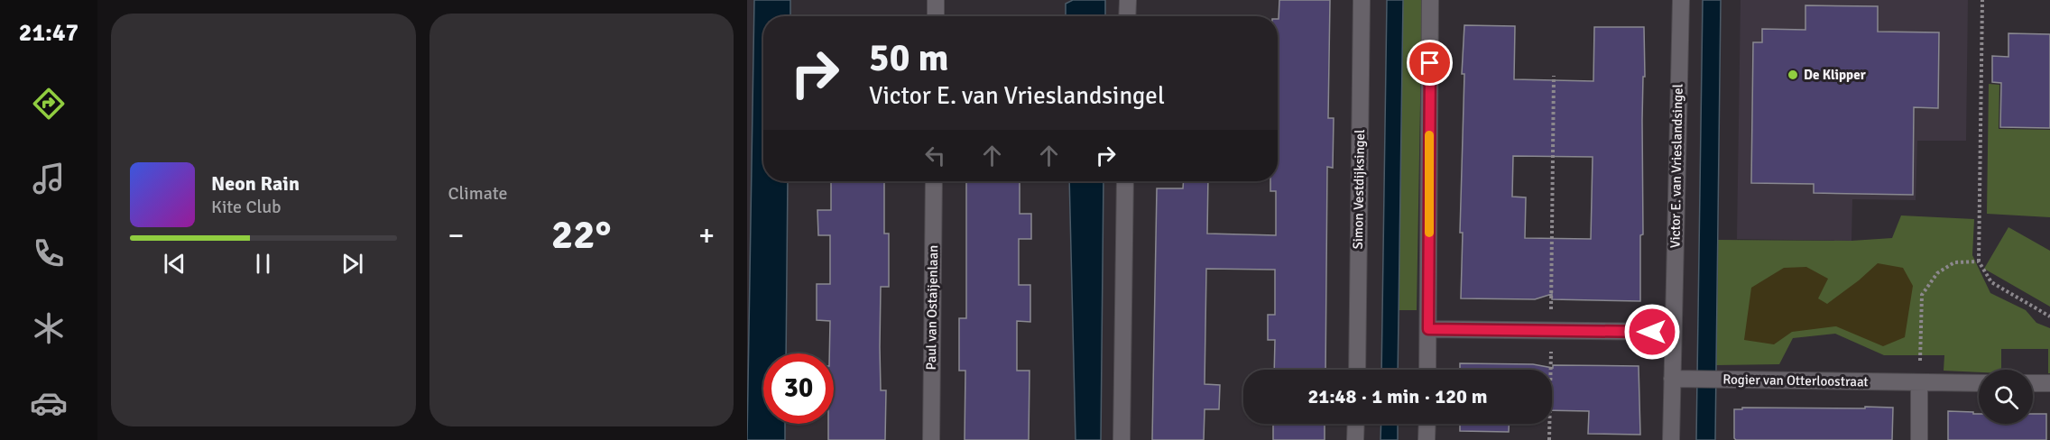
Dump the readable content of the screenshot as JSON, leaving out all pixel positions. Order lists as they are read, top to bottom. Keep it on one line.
{"streets":{"street":["Victor E. van Vrieslandsingel","Simon Vestdijksingel","Paul van Ostaijenlaan","Rogier van Otterloostraat"]},"crossings":[["Victor E. van Vrieslandsingel","Rogier van Otterloostraat"]],"places":["De Klipper"],"page":{"tabs":"21:47","tile":"Climate","turn":["50 m","Victor E. van Vrieslandsingel"],"song":["Neon Rain","Kite Club"],"heat":["−","22°","+"],"limit":"30","trip":"21:48 · 1 min · 120 m"}}
